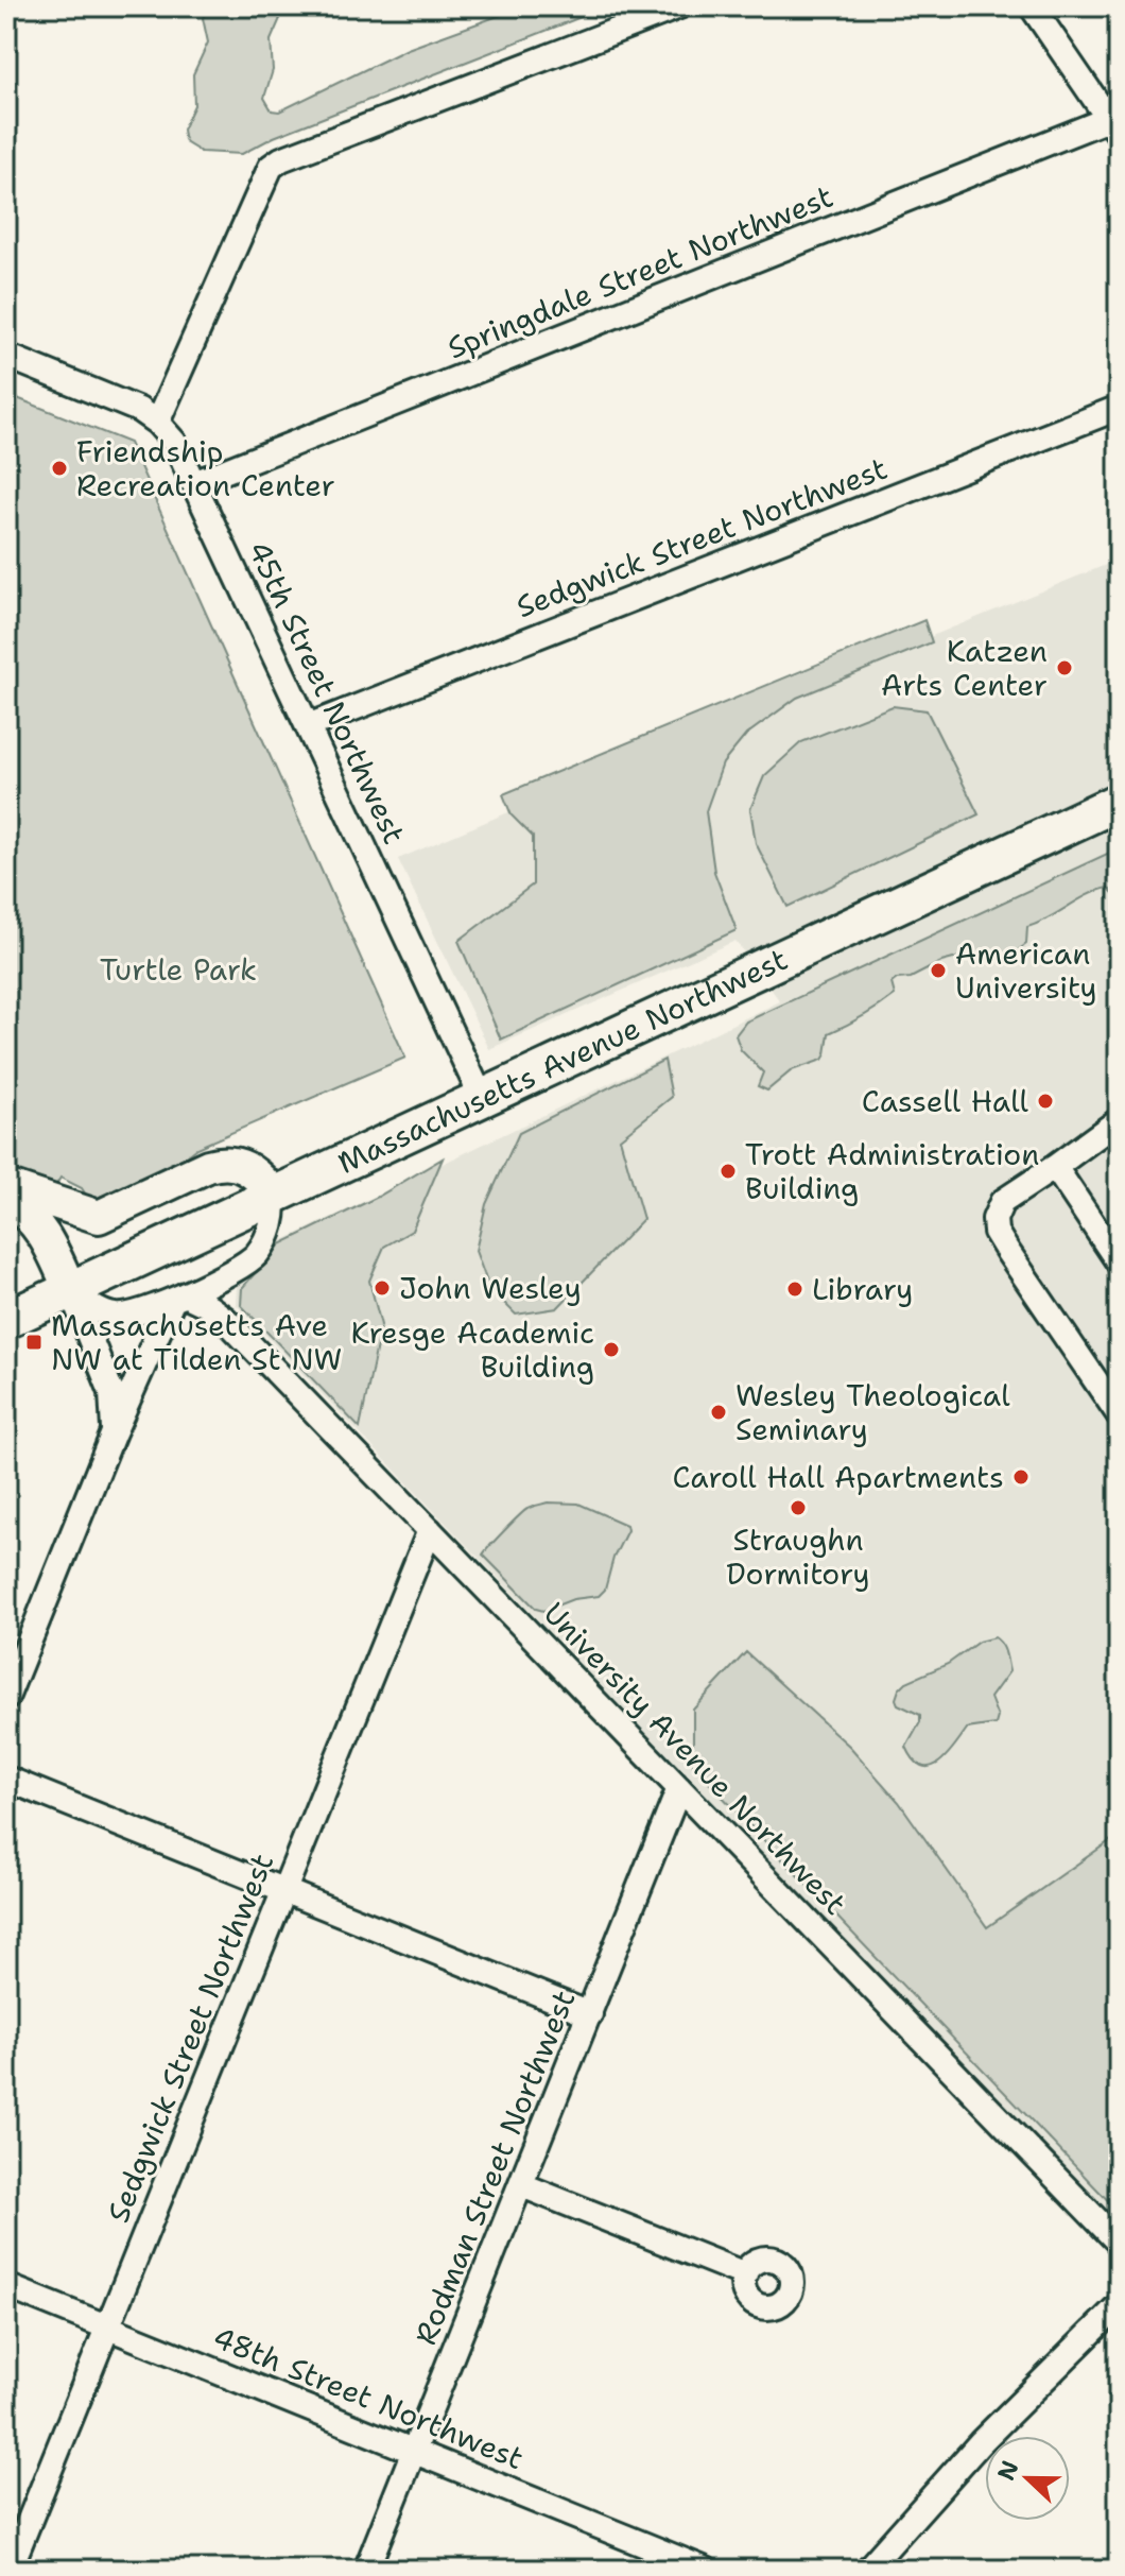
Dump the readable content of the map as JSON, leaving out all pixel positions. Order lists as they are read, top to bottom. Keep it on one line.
{"streets":{"main road":["Massachusetts Avenue Northwest"],"street":["Springdale Street Northwest","Sedgwick Street Northwest","45th Street Northwest","University Avenue Northwest","Rodman Street Northwest","48th Street Northwest"]},"crossings":[["Springdale Street Northwest","45th Street Northwest"],["Sedgwick Street Northwest","45th Street Northwest"],["Sedgwick Street Northwest","University Avenue Northwest"],["Sedgwick Street Northwest","48th Street Northwest"],["45th Street Northwest","Massachusetts Avenue Northwest"],["University Avenue Northwest","Rodman Street Northwest"],["Rodman Street Northwest","48th Street Northwest"]],"parks":["Turtle Park"],"places":{"other":["Friendship Recreation Center","Katzen Arts Center","American University","Cassell Hall","Trott Administration Building","John Wesley","Library","Kresge Academic Building","Wesley Theological Seminary","Caroll Hall Apartments","Straughn Dormitory"],"transit":["Massachusetts Ave NW at Tilden St NW"]},"north":"left"}
